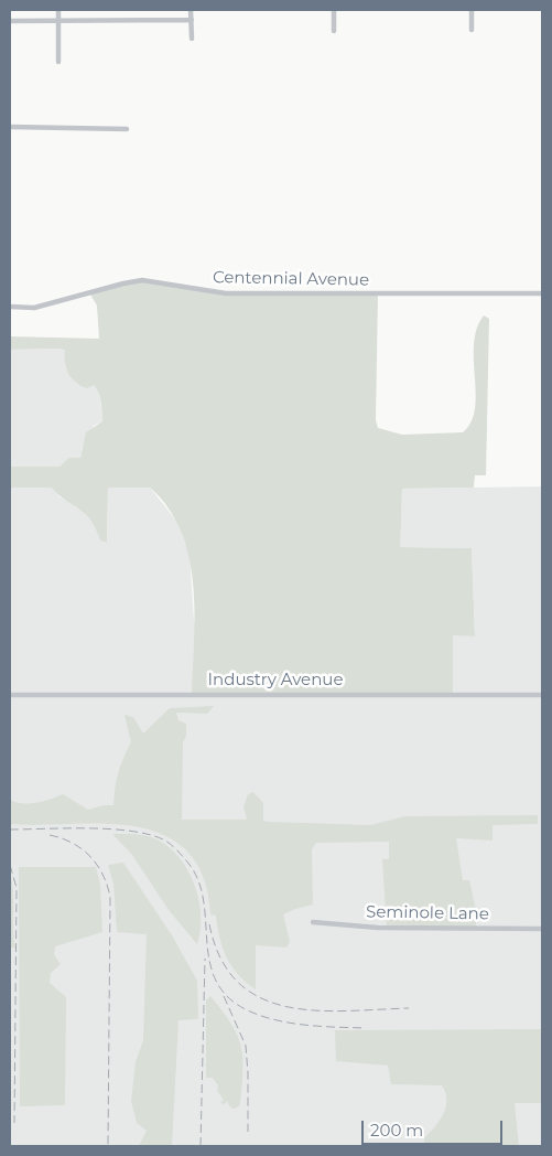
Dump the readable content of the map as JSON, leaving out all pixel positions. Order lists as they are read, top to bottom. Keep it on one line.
{"streets":{"street":["Centennial Avenue","Industry Avenue","Seminole Lane"]},"scale_bar":"200 m"}
